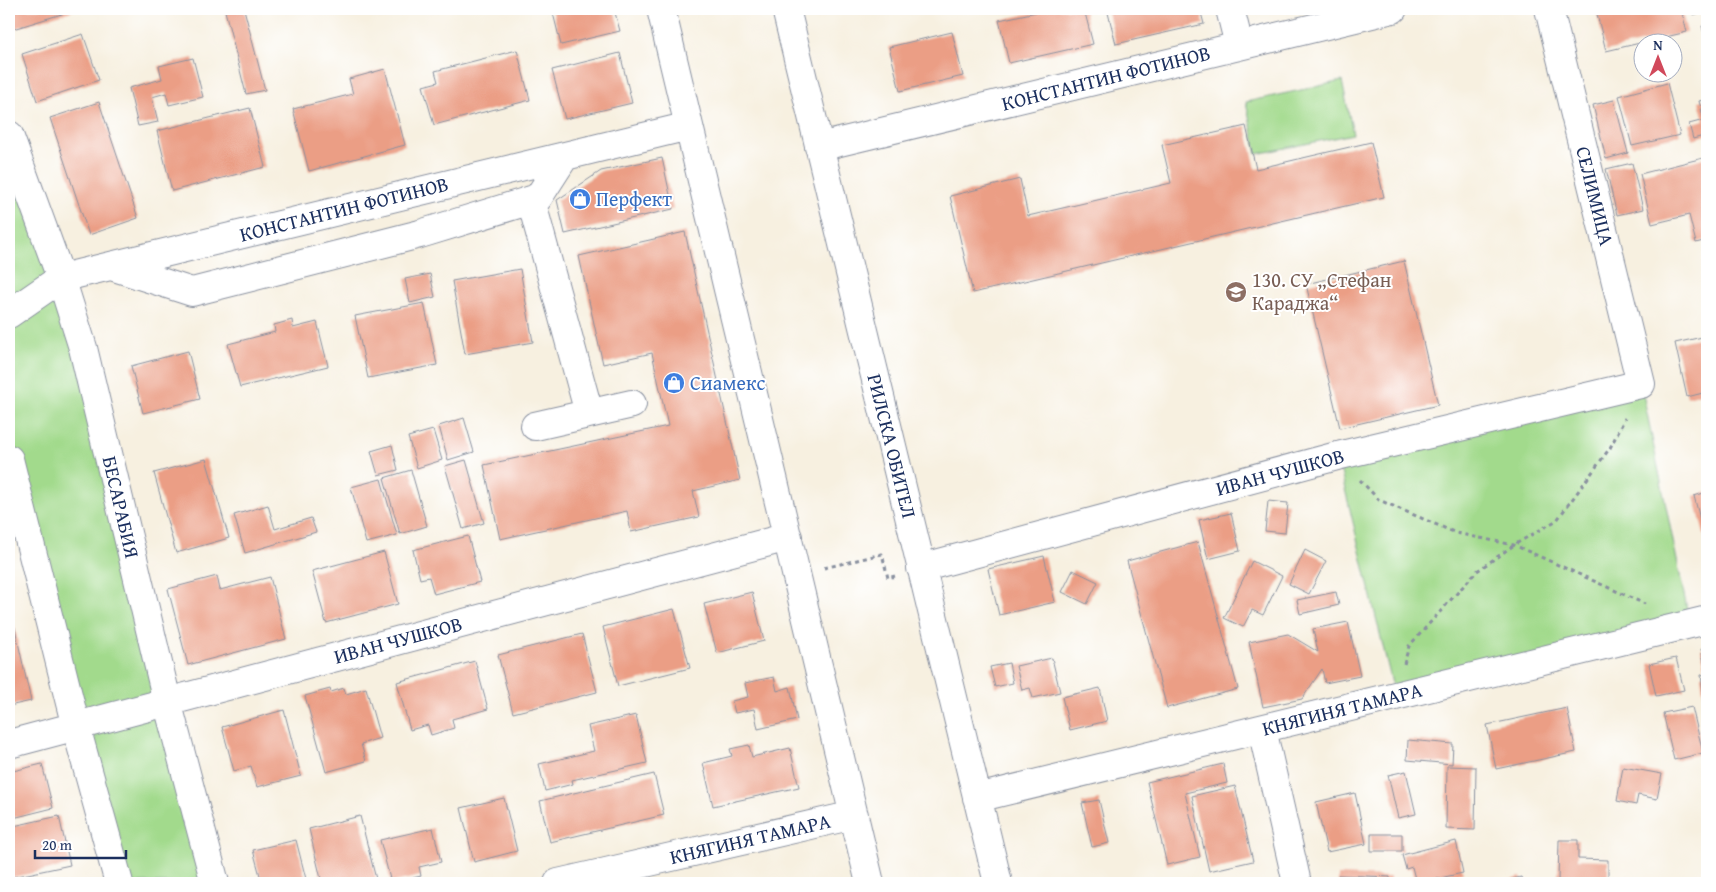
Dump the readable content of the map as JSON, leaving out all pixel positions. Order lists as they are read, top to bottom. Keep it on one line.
{"streets":{"street":["КОНСТАНТИН ФОТИНОВ","СЕЛИМИЦА","РИЛСКА ОБИТЕЛ","ИВАН ЧУШКОВ","БЕСАРАБИЯ","КНЯГИНЯ ТАМАРА"]},"crossings":[["КОНСТАНТИН ФОТИНОВ","РИЛСКА ОБИТЕЛ"],["КОНСТАНТИН ФОТИНОВ","БЕСАРАБИЯ"],["СЕЛИМИЦА","ИВАН ЧУШКОВ"],["РИЛСКА ОБИТЕЛ","ИВАН ЧУШКОВ"],["РИЛСКА ОБИТЕЛ","КНЯГИНЯ ТАМАРА"],["ИВАН ЧУШКОВ","БЕСАРАБИЯ"]],"places":{"shop":["Перфект","Сиамекс"],"school or university":["130. СУ „Стефан Караджа“"]},"scale_bar":"20 m","north":"top"}
